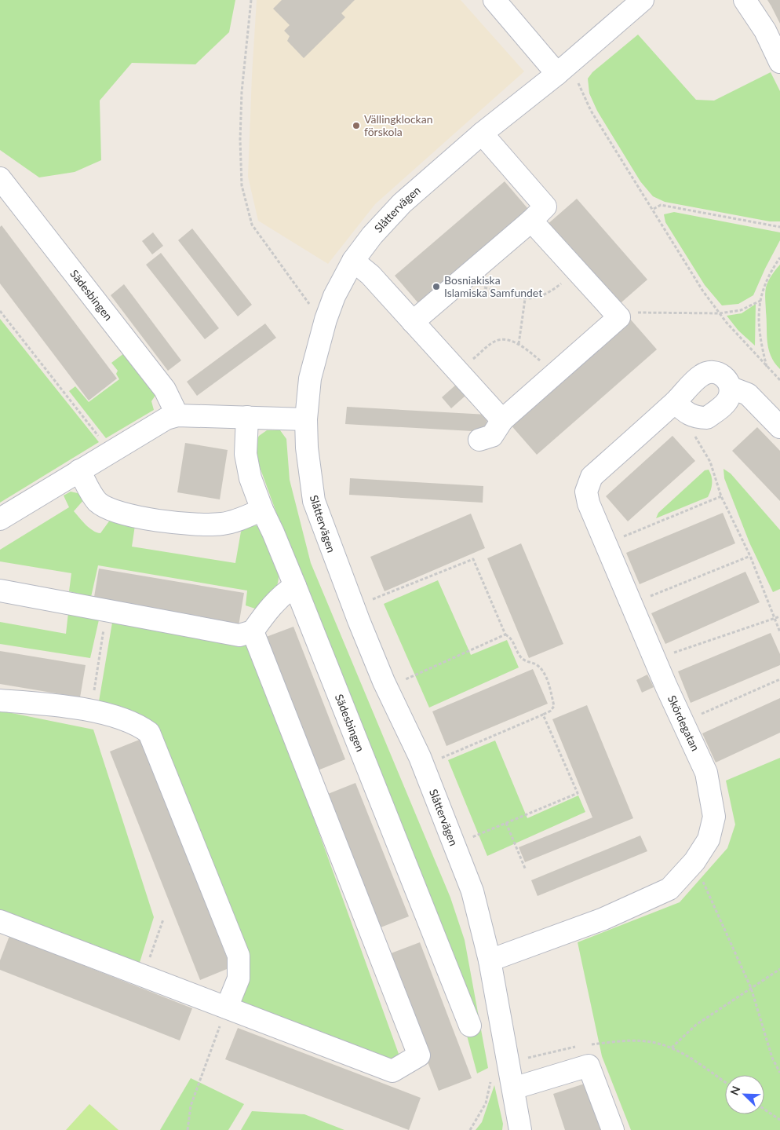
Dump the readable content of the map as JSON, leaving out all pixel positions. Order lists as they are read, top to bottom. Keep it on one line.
{"streets":{"street":["Slåttervägen","Sädesbingen","Skördegatan"]},"crossings":[["Slåttervägen","Skördegatan"]],"places":["Vällingklockan förskola","Bosniakiska Islamiska Samfundet"],"north":"top left"}
